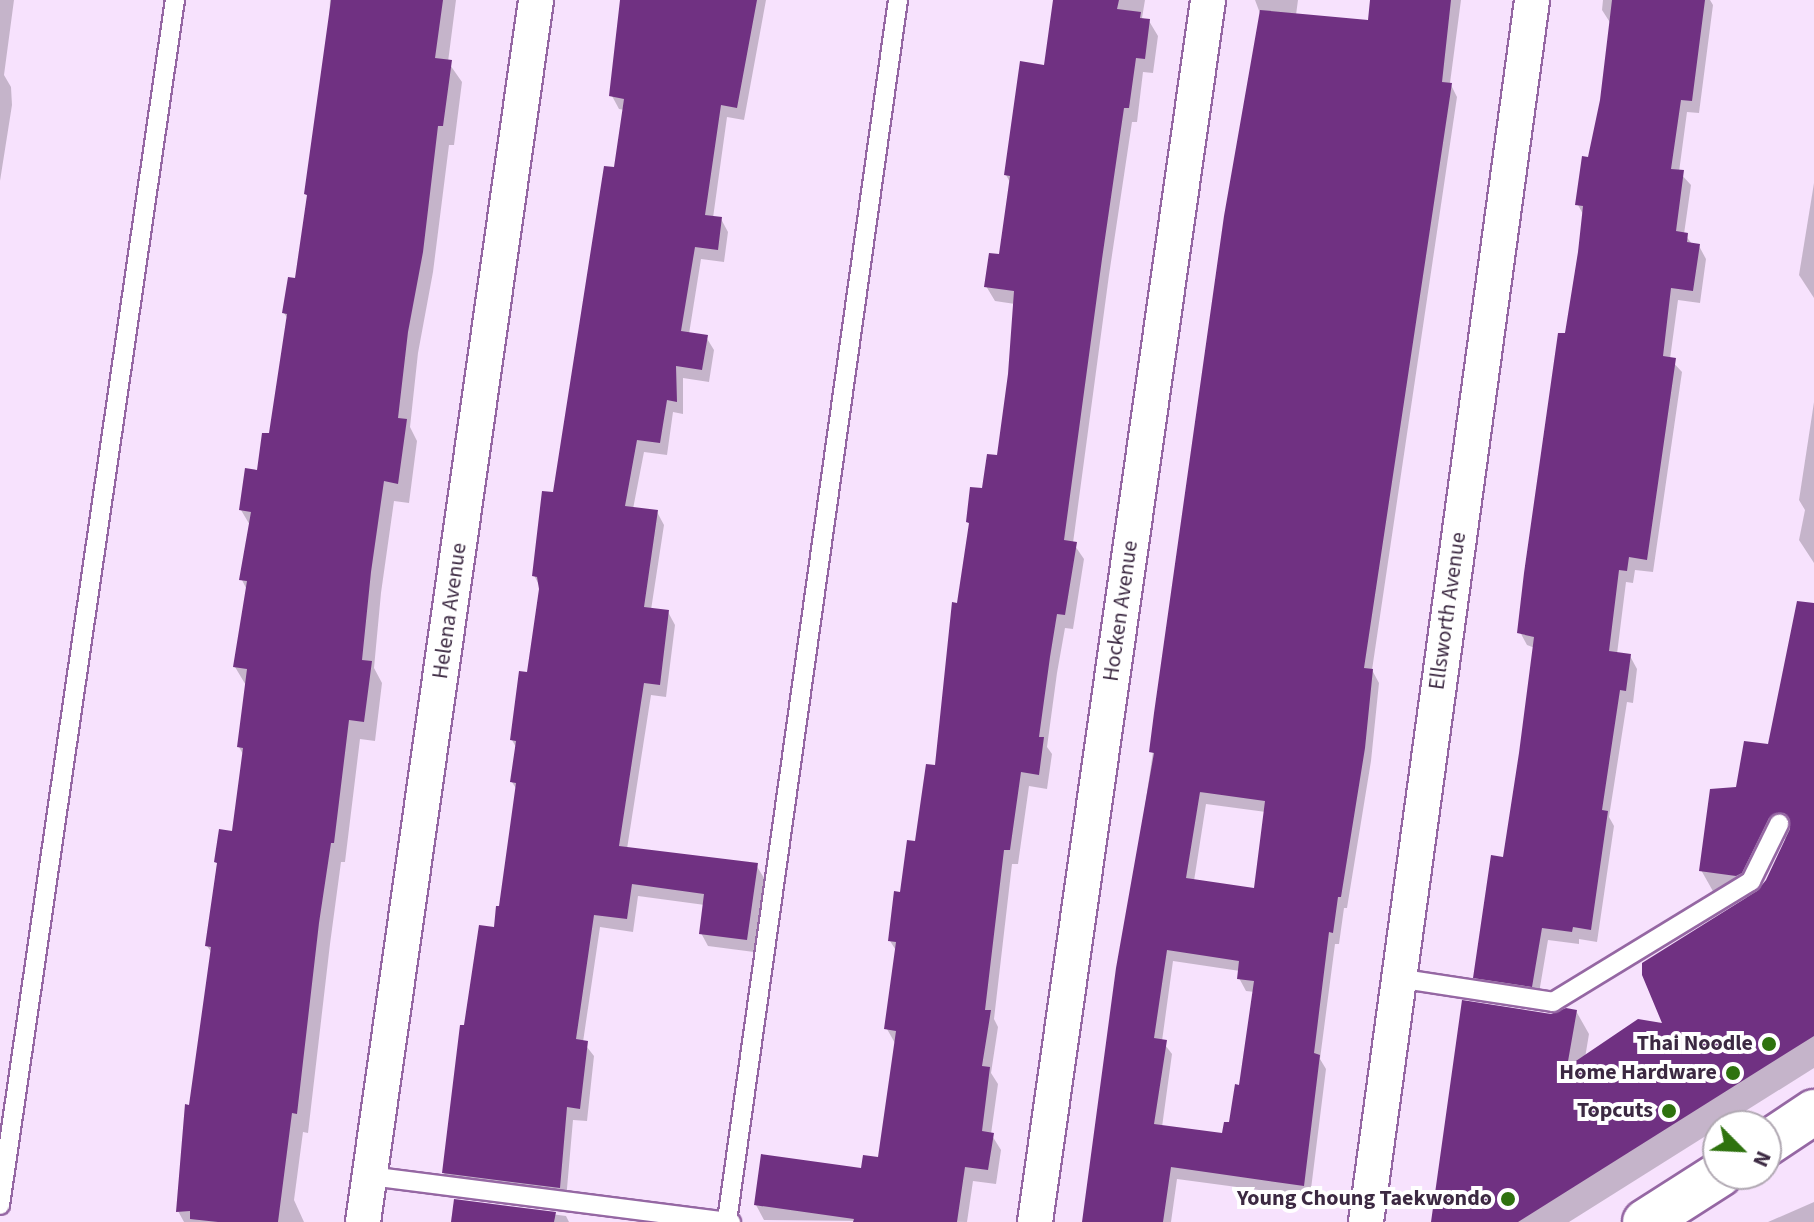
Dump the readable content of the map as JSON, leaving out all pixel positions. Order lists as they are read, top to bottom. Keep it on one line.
{"streets":{"street":["Helena Avenue","Hocken Avenue","Ellsworth Avenue"]},"places":["Thai Noodle","Home Hardware","Topcuts","Young Choung Taekwondo"],"north":"bottom right"}
